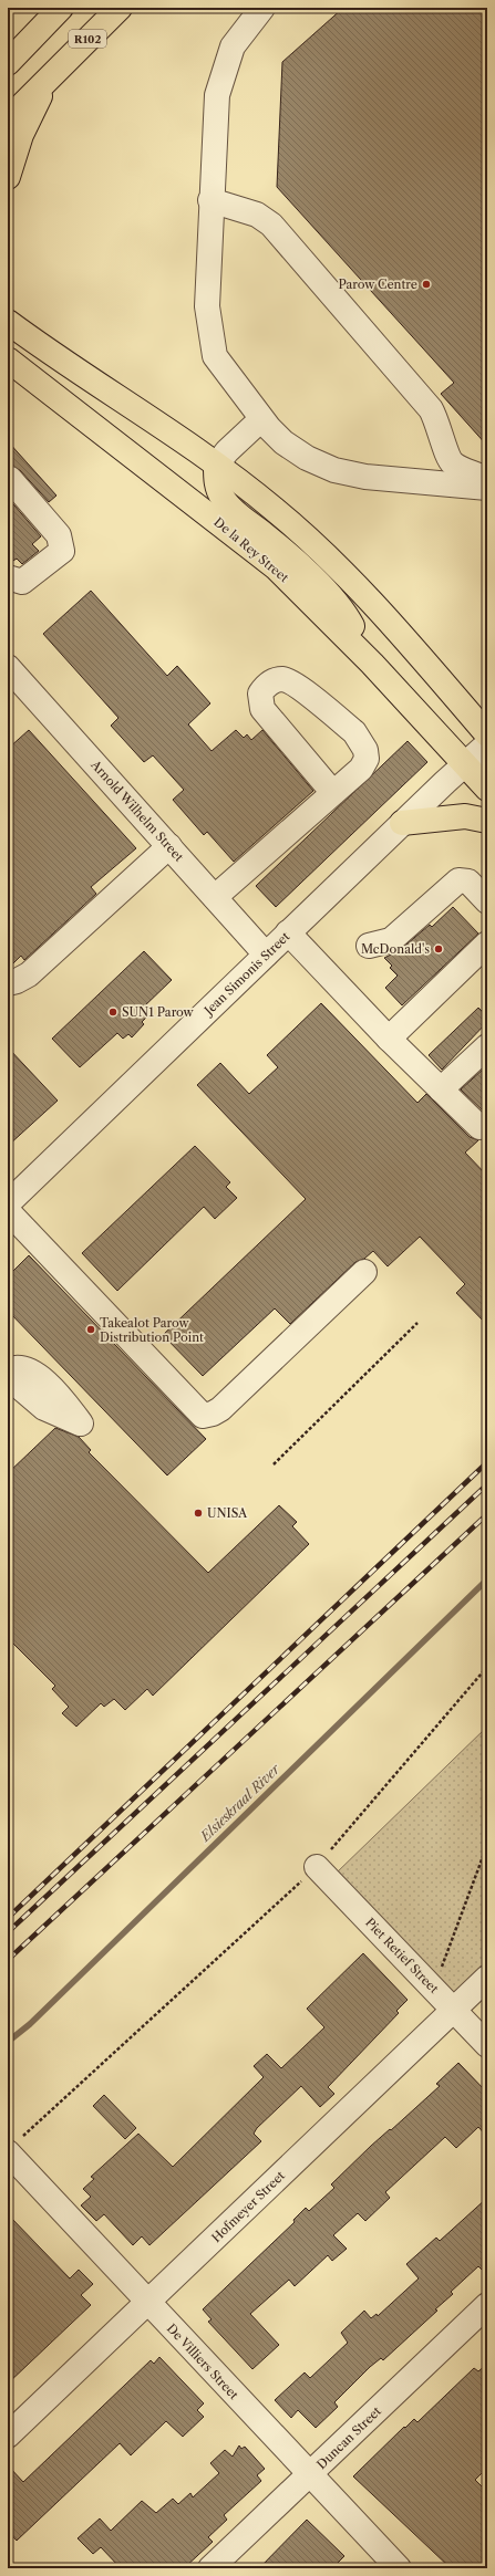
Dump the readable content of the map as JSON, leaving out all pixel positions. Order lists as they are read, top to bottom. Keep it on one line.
{"streets":{"main road":["R102","De la Rey Street"],"street":["Arnold Wilhelm Street","Jean Simonis Street","Piet Retief Street","Hofmeyer Street","De Villiers Street","Duncan Street"]},"crossings":[["De la Rey Street","Jean Simonis Street"],["Arnold Wilhelm Street","Jean Simonis Street"],["Piet Retief Street","Hofmeyer Street"],["Hofmeyer Street","De Villiers Street"],["De Villiers Street","Duncan Street"]],"water":["Elsieskraal River"],"places":["Parow Centre","McDonald's","SUN1 Parow","Takealot Parow Distribution Point","UNISA"]}
